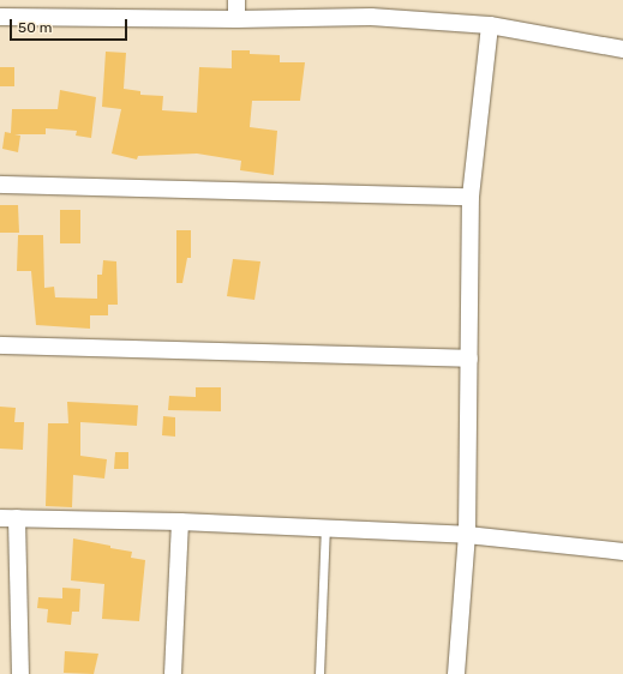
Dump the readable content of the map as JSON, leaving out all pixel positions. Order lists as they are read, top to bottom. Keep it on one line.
{"scale_bar":"50 m"}
